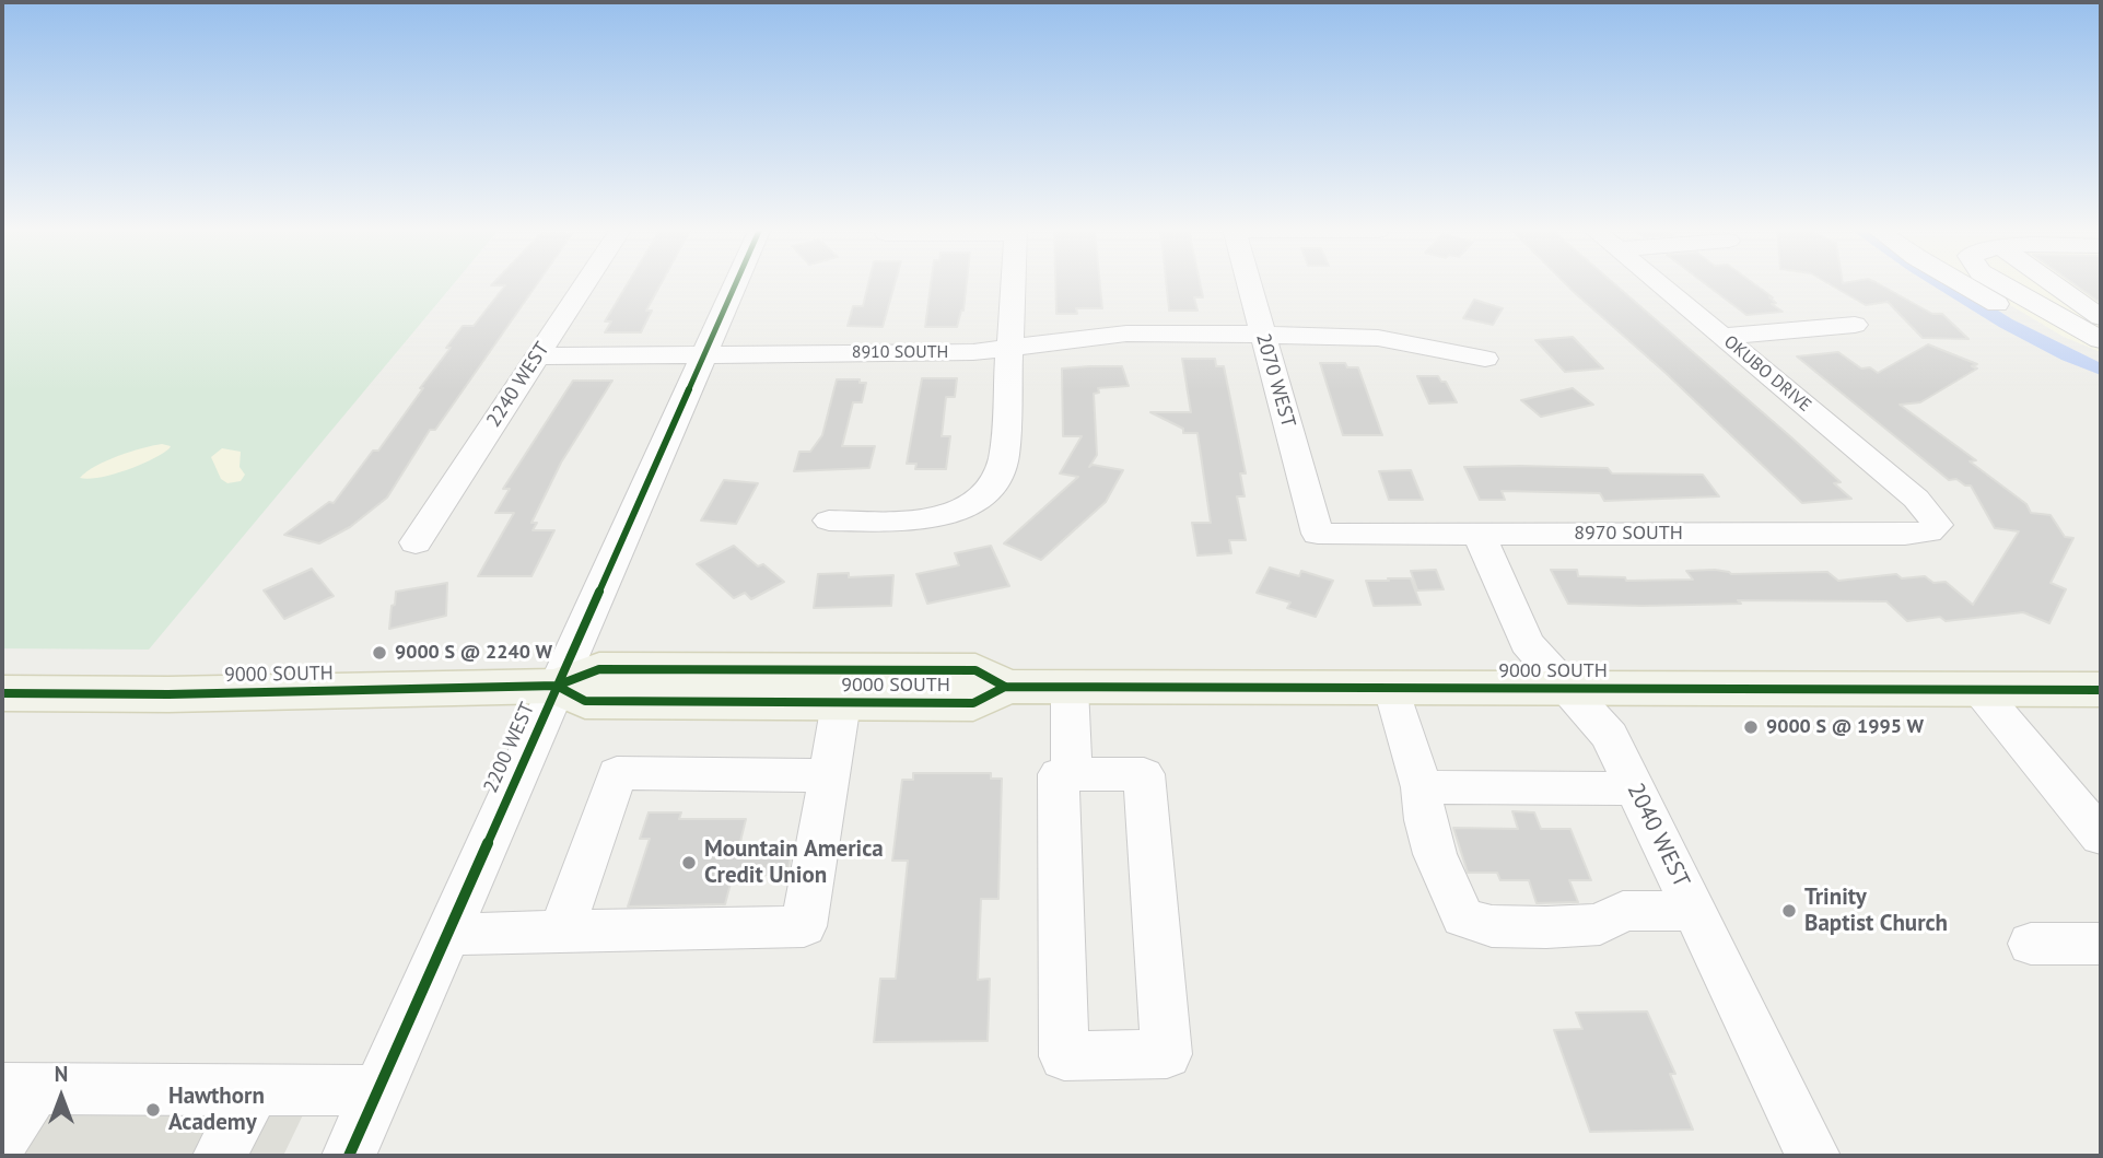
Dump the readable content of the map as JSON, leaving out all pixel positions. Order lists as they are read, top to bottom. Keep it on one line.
{"streets":{"main road":["9000 SOUTH"],"street":["8910 SOUTH","OKUBO DRIVE","2070 WEST","2240 WEST","8970 SOUTH","2200 WEST","2040 WEST"]},"crossings":[["8910 SOUTH","2070 WEST"],["8910 SOUTH","2240 WEST"],["8910 SOUTH","2200 WEST"],["OKUBO DRIVE","8970 SOUTH"],["2070 WEST","8970 SOUTH"],["8970 SOUTH","2040 WEST"],["9000 SOUTH","2200 WEST"],["9000 SOUTH","2040 WEST"]],"places":["9000 S @ 2240 W","9000 S @ 1995 W","Mountain America Credit Union","Trinity Baptist Church","Hawthorn Academy"],"north":"top"}
